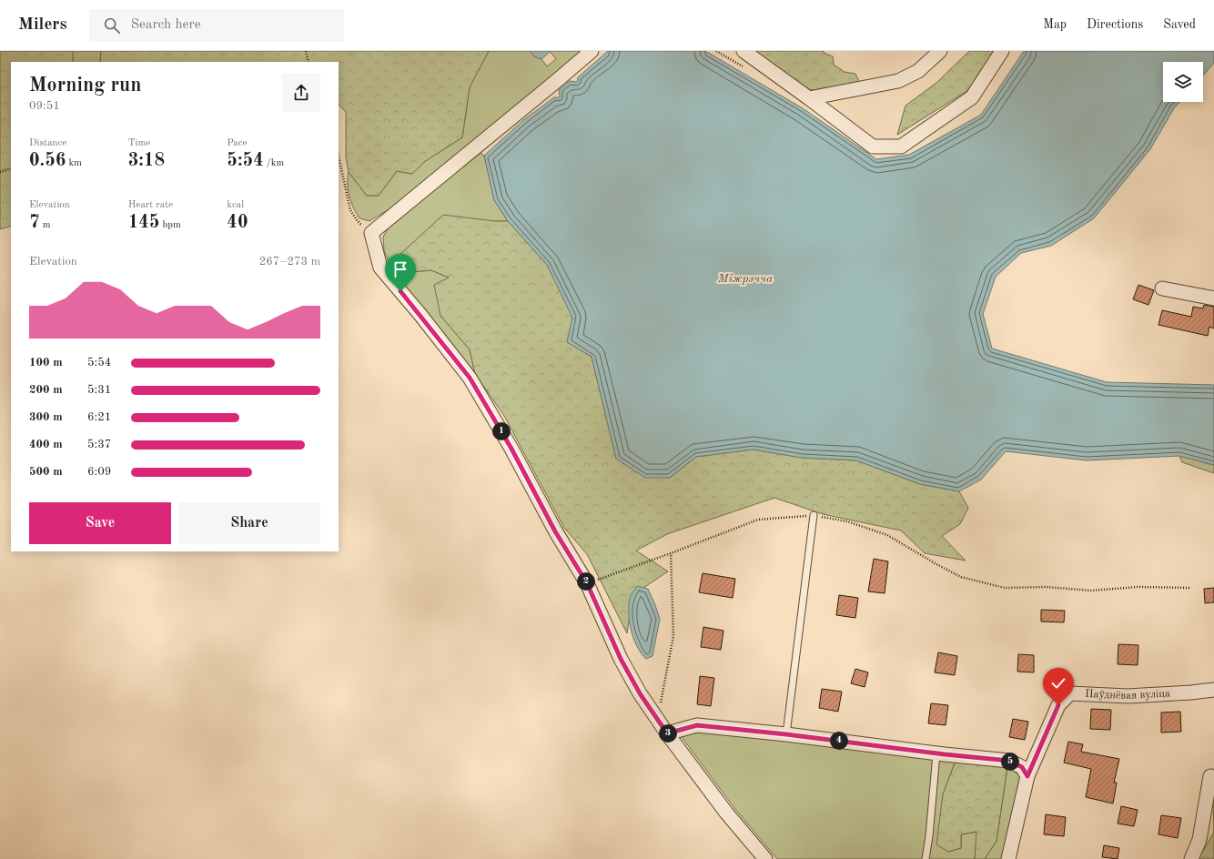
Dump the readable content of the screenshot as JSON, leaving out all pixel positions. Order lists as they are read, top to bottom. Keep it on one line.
{"streets":{"street":["Паўднёвая вуліца"]},"water":["Міжрэчча"],"page":{"header":"Milers","search":"Search here","nav":["Map","Directions","Saved"],"heading":["Morning run","09:51"],"stats":[["Distance","0.56 km"],["Time","3:18"],["Pace","5:54 /km"],["Elevation","7 m"],["Heart rate","145 bpm"],["kcal","40"]],"chart":["Elevation","267–273 m"],"list":[{"name":"100 m","note":"5:54"},{"name":"200 m","note":"5:31"},{"name":"300 m","note":"6:21"},{"name":"400 m","note":"5:37"},{"name":"500 m","note":"6:09"}],"pins":["1","2","3","4","5"],"buttons":["Save","Share"]}}
